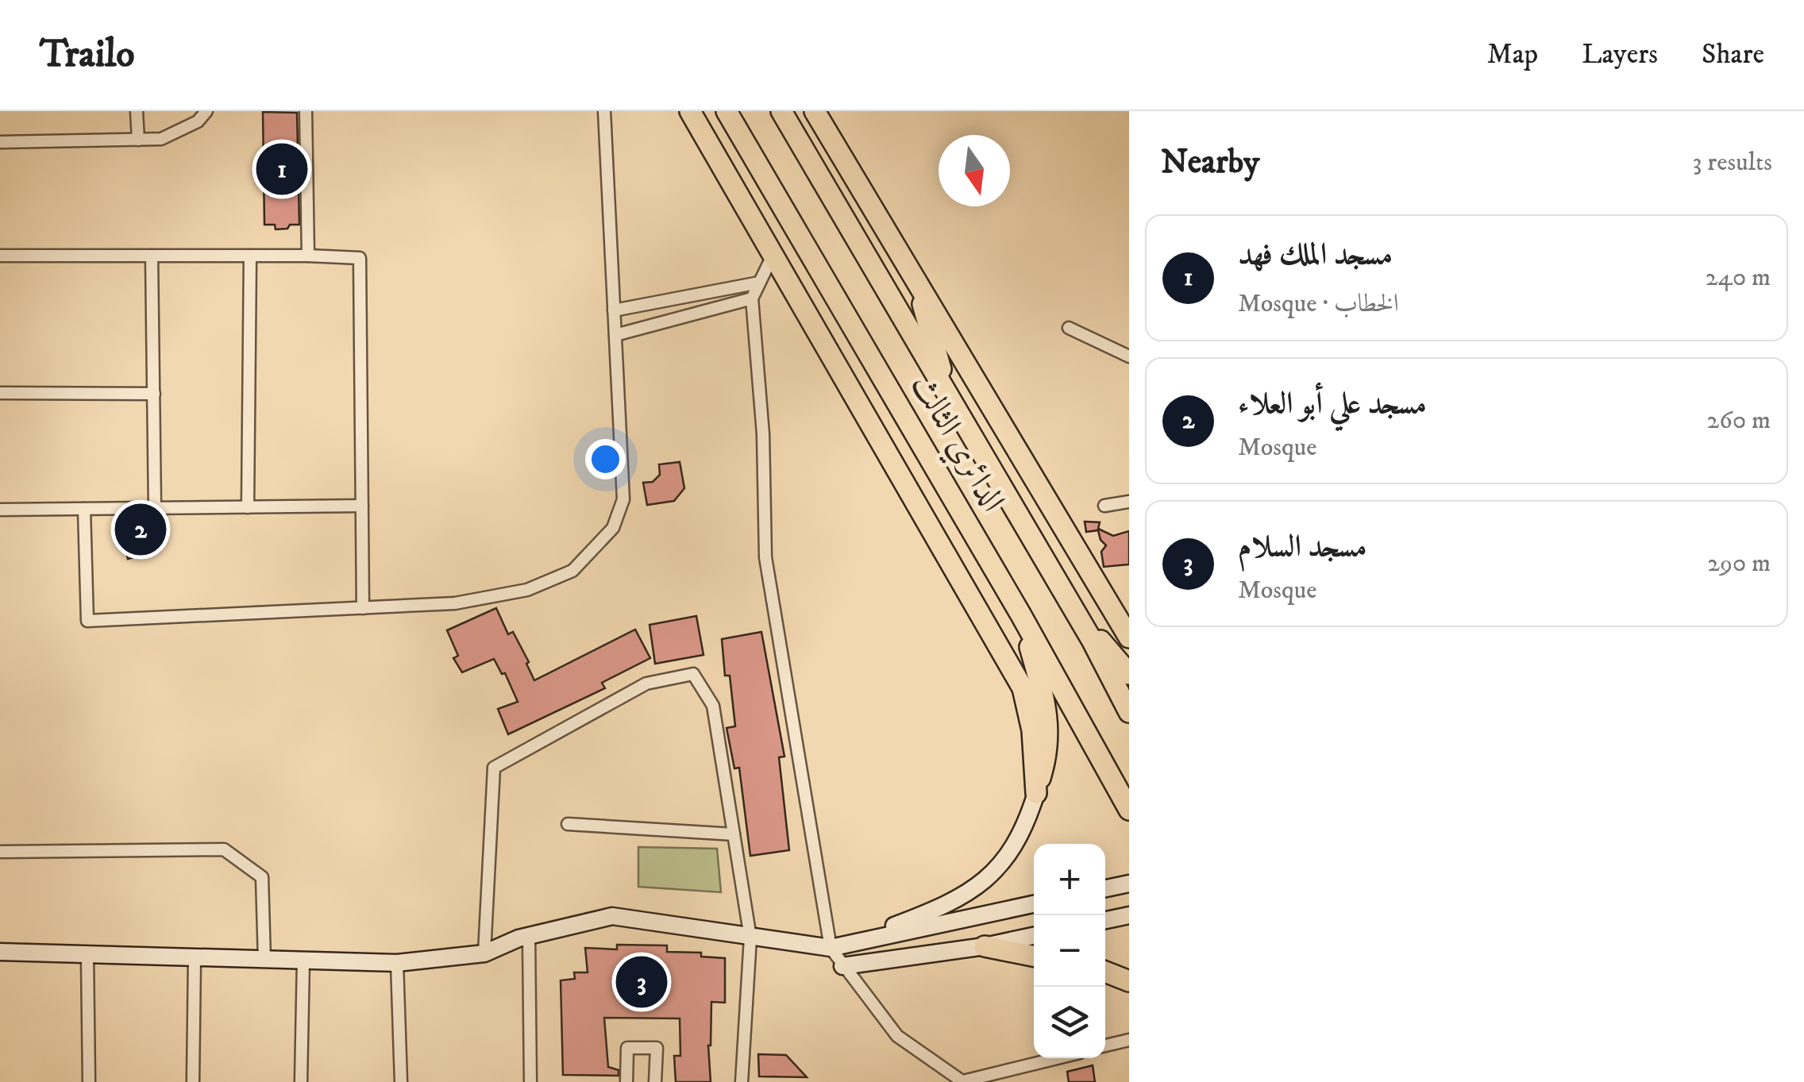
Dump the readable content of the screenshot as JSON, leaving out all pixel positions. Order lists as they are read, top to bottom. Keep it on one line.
{"streets":{"highway":["الدائري الثالث"]},"north":"bottom","page":{"header":"Trailo","nav":["Map","Layers","Share"],"heading":["Nearby","3 results"],"pins":["1","2","3"],"list":[{"mark":"1","name":"مسجد الملك فهد","note":"Mosque · الخطاب","value":"240 m"},{"mark":"2","name":"مسجد علي أبو العلاء","note":"Mosque","value":"260 m"},{"mark":"3","name":"مسجد السلام","note":"Mosque","value":"290 m"}],"map_buttons":["+","−"]}}
